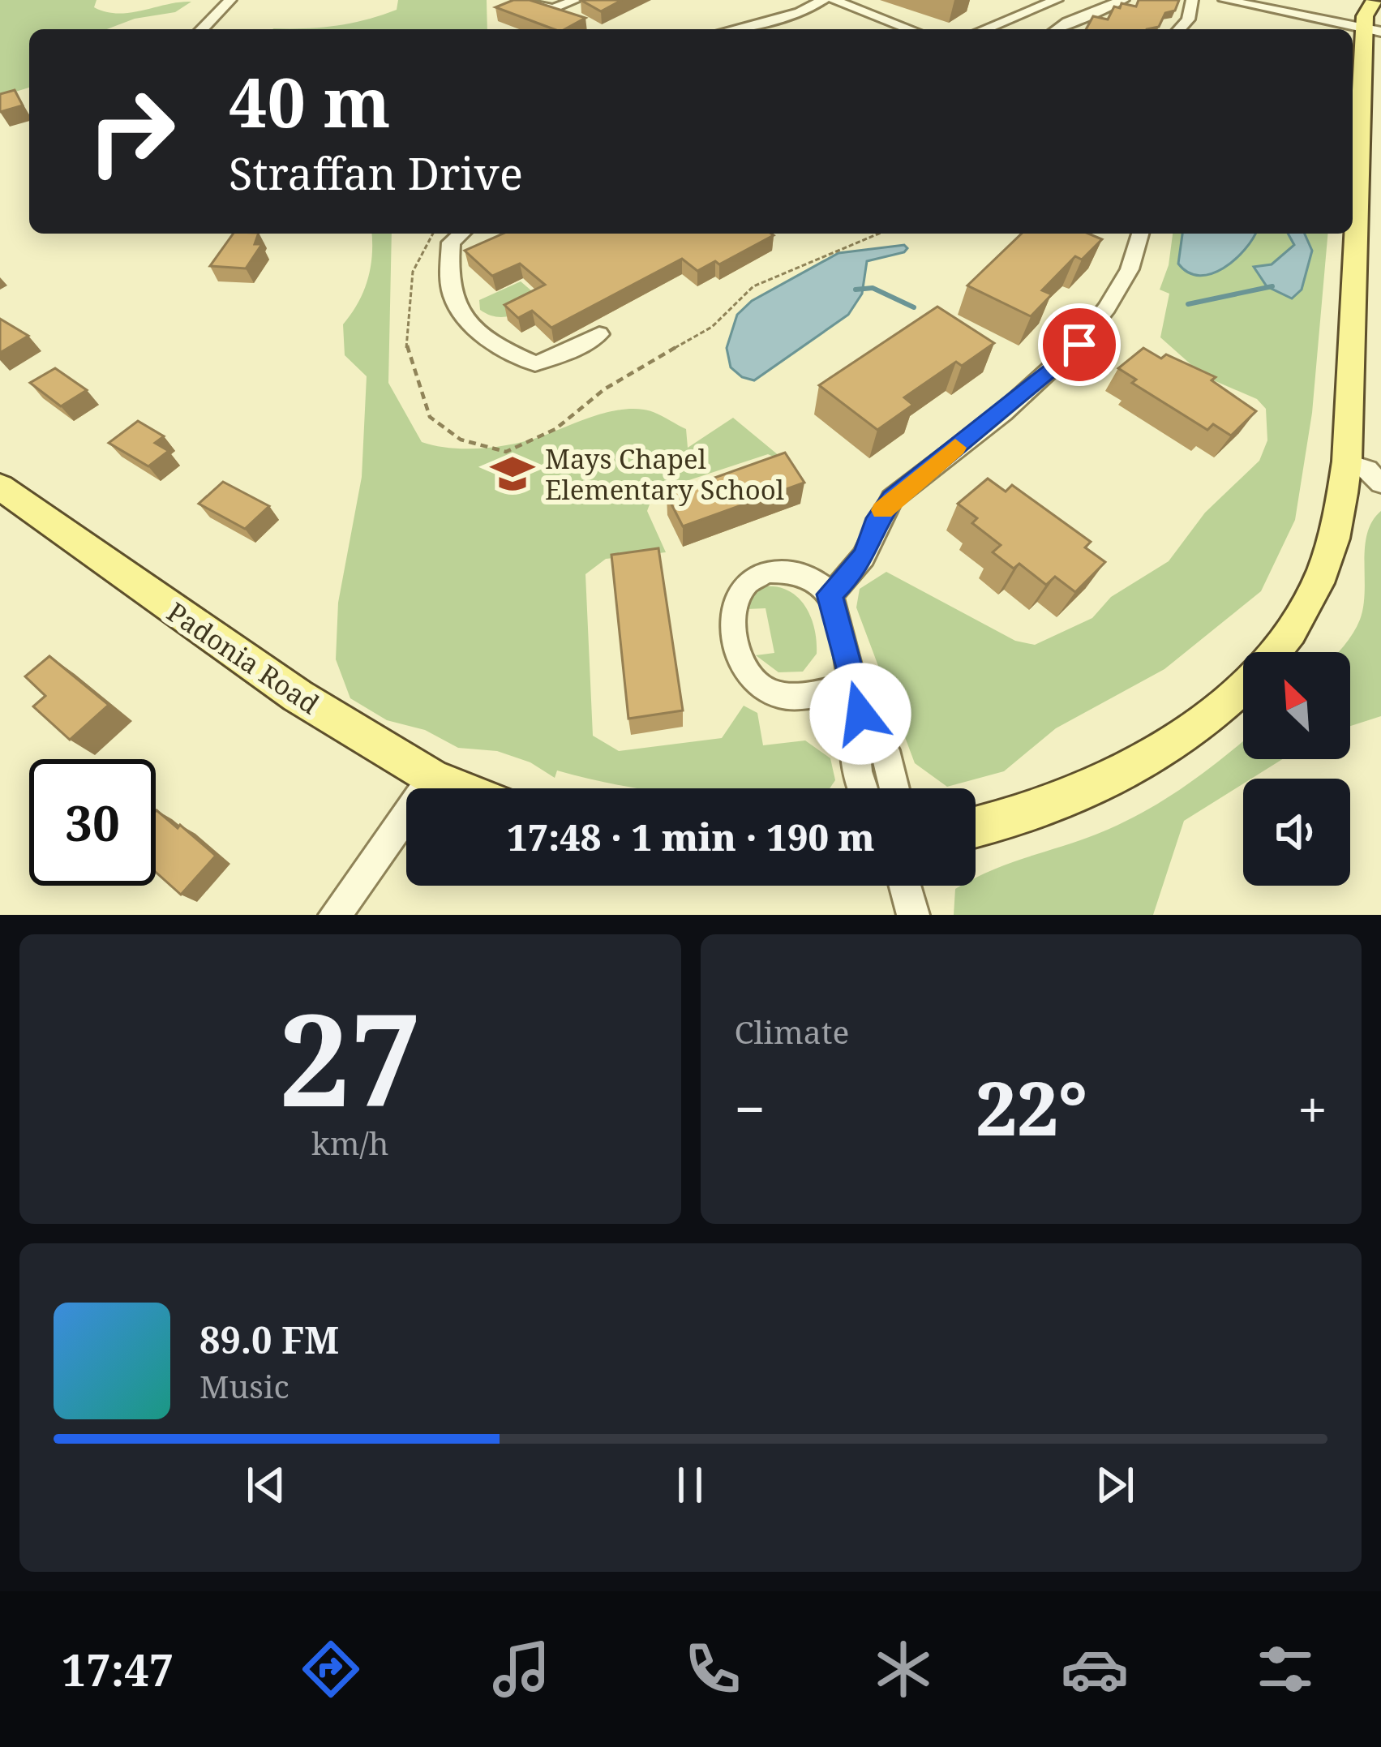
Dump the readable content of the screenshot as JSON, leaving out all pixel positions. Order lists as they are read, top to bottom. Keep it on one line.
{"streets":{"main road":["Padonia Road"]},"places":{"school or university":["Mays Chapel Elementary School"]},"north":"top left","page":{"turn":["40 m","Straffan Drive"],"limit":"30","trip":"17:48 · 1 min · 190 m","tile":[["27","km/h"],"Climate"],"heat":["−","22°","+"],"song":["89.0 FM","Music"],"tabs":"17:47"}}
